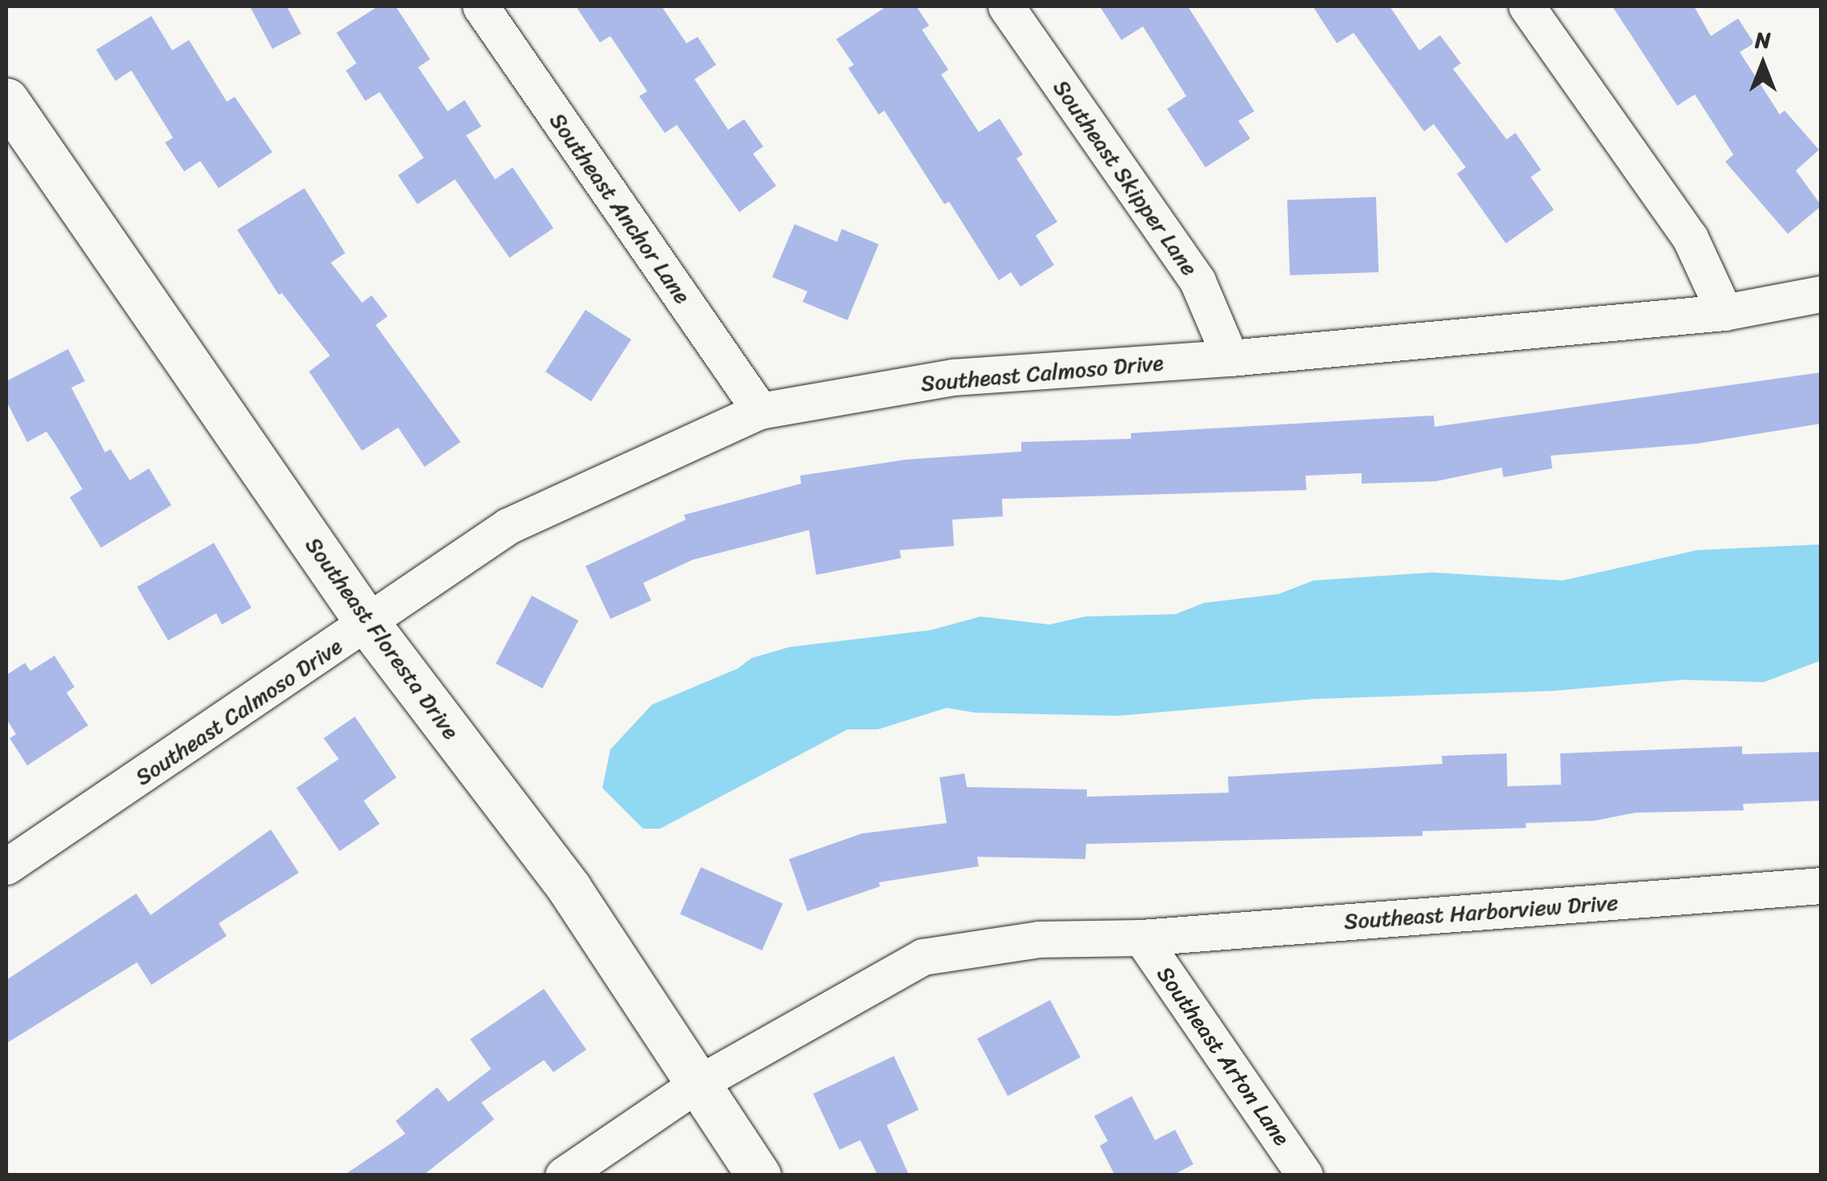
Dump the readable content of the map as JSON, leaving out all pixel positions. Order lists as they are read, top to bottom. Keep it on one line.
{"streets":{"street":["Southeast Skipper Lane","Southeast Anchor Lane","Southeast Calmoso Drive","Southeast Floresta Drive","Southeast Harborview Drive","Southeast Arton Lane"]},"crossings":[["Southeast Skipper Lane","Southeast Calmoso Drive"],["Southeast Anchor Lane","Southeast Calmoso Drive"],["Southeast Calmoso Drive","Southeast Floresta Drive"],["Southeast Floresta Drive","Southeast Harborview Drive"],["Southeast Harborview Drive","Southeast Arton Lane"]],"north":"top"}
